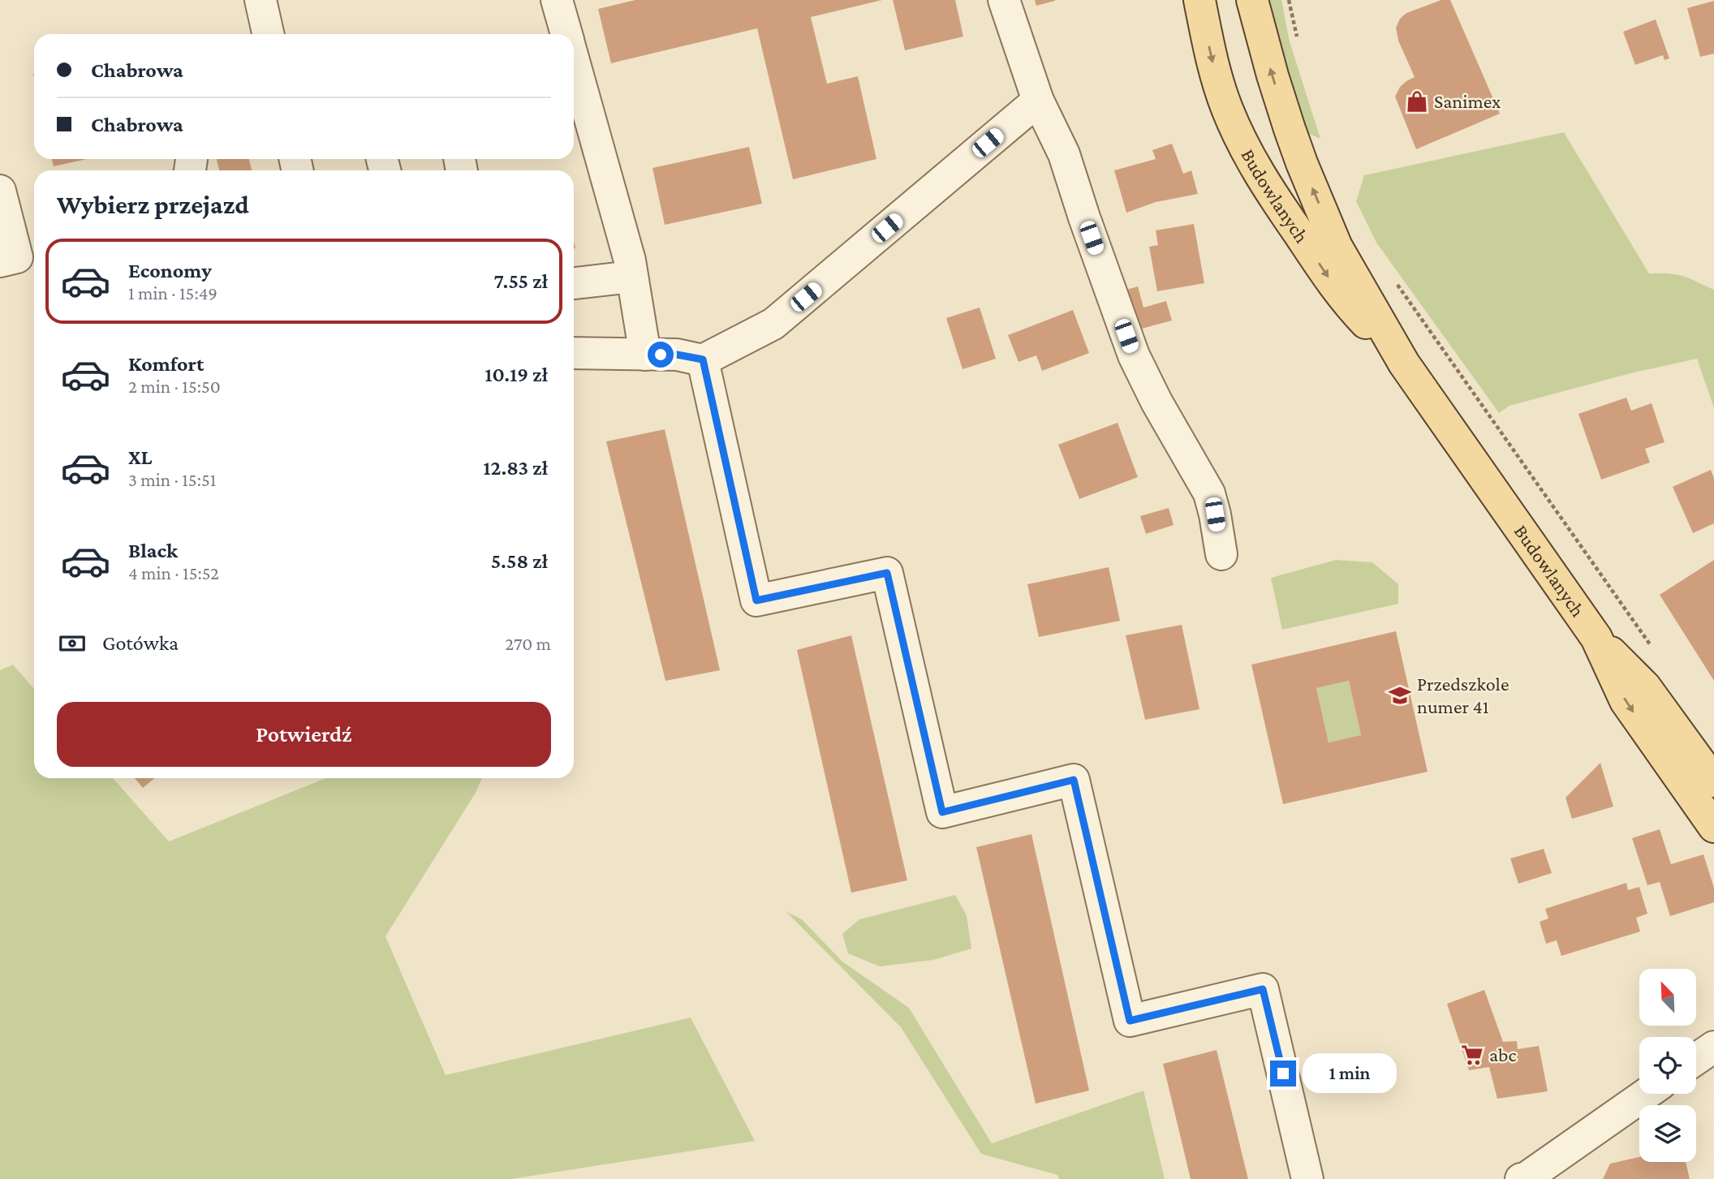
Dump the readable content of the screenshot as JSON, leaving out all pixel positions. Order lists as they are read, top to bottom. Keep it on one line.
{"streets":{"main road":["Budowlanych"]},"places":{"shop":["Sanimex"],"school or university":["Przedszkole numer 41"],"supermarket":["abc"]},"north":"top left","page":{"banner":["Chabrowa","Chabrowa"],"heading":"Wybierz przejazd","list":[{"name":"Economy","note":"1 min · 15:49","value":"7.55 zł"},{"name":"Komfort","note":"2 min · 15:50","value":"10.19 zł"},{"name":"XL","note":"3 min · 15:51","value":"12.83 zł"},{"name":"Black","note":"4 min · 15:52","value":"5.58 zł"}],"pay":["Gotówka","270 m"],"buttons":"Potwierdź","bubble":"1 min"}}
